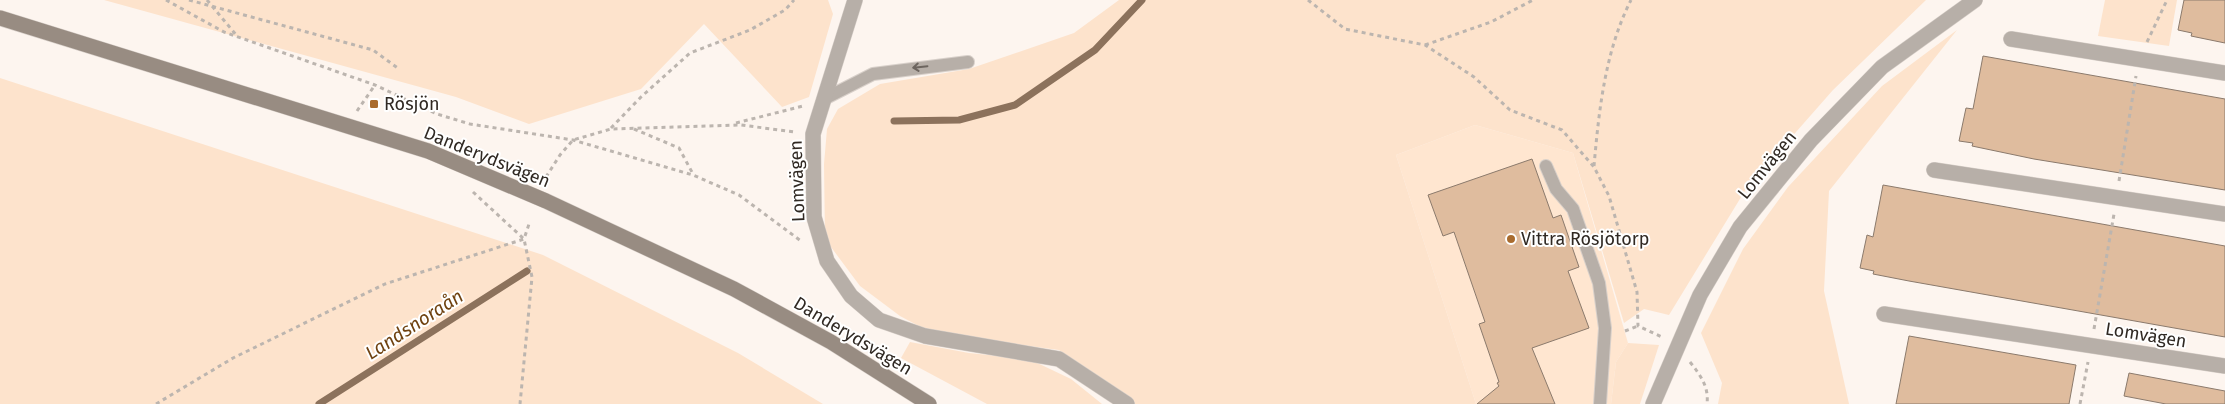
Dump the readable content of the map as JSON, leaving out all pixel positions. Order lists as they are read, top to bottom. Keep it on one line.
{"streets":{"main road":["Danderydsvägen"],"street":["Lomvägen"]},"water":["Landsnoraån"],"places":{"transit":["Rösjön"],"other":["Vittra Rösjötorp"]}}
